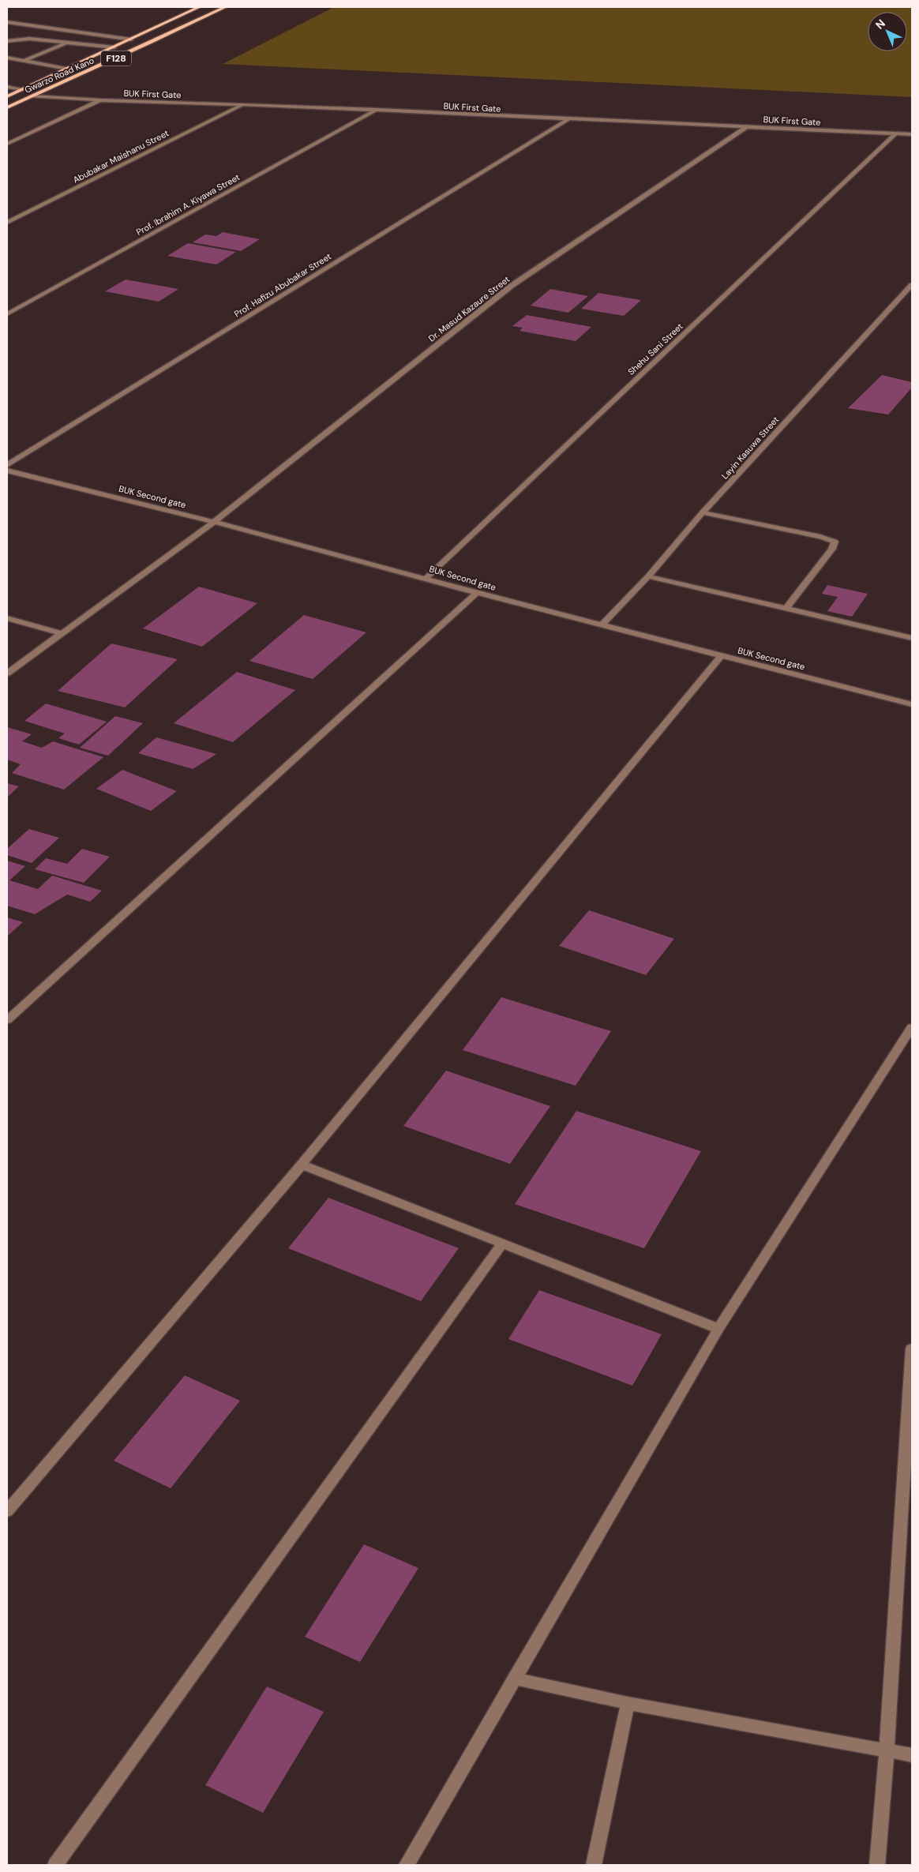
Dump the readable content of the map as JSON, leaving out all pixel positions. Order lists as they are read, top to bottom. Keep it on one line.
{"streets":{"main road":["F128","Gwarzo Road Kano"],"street":["BUK First Gate","Abubakar Maishanu Street","Prof. Ibrahim A. Kiyawa Street","Prof. Hafizu Abubakar Street","Dr. Masud Kazaure Street","Shehu Sani Street","Layin Kasuwa Street","BUK Second gate"]},"crossings":[["Gwarzo Road Kano","BUK First Gate"],["BUK First Gate","Abubakar Maishanu Street"],["BUK First Gate","Prof. Ibrahim A. Kiyawa Street"],["BUK First Gate","Prof. Hafizu Abubakar Street"],["BUK First Gate","Dr. Masud Kazaure Street"],["BUK First Gate","Shehu Sani Street"],["Dr. Masud Kazaure Street","BUK Second gate"],["Shehu Sani Street","BUK Second gate"],["Layin Kasuwa Street","BUK Second gate"]],"north":"top left"}
